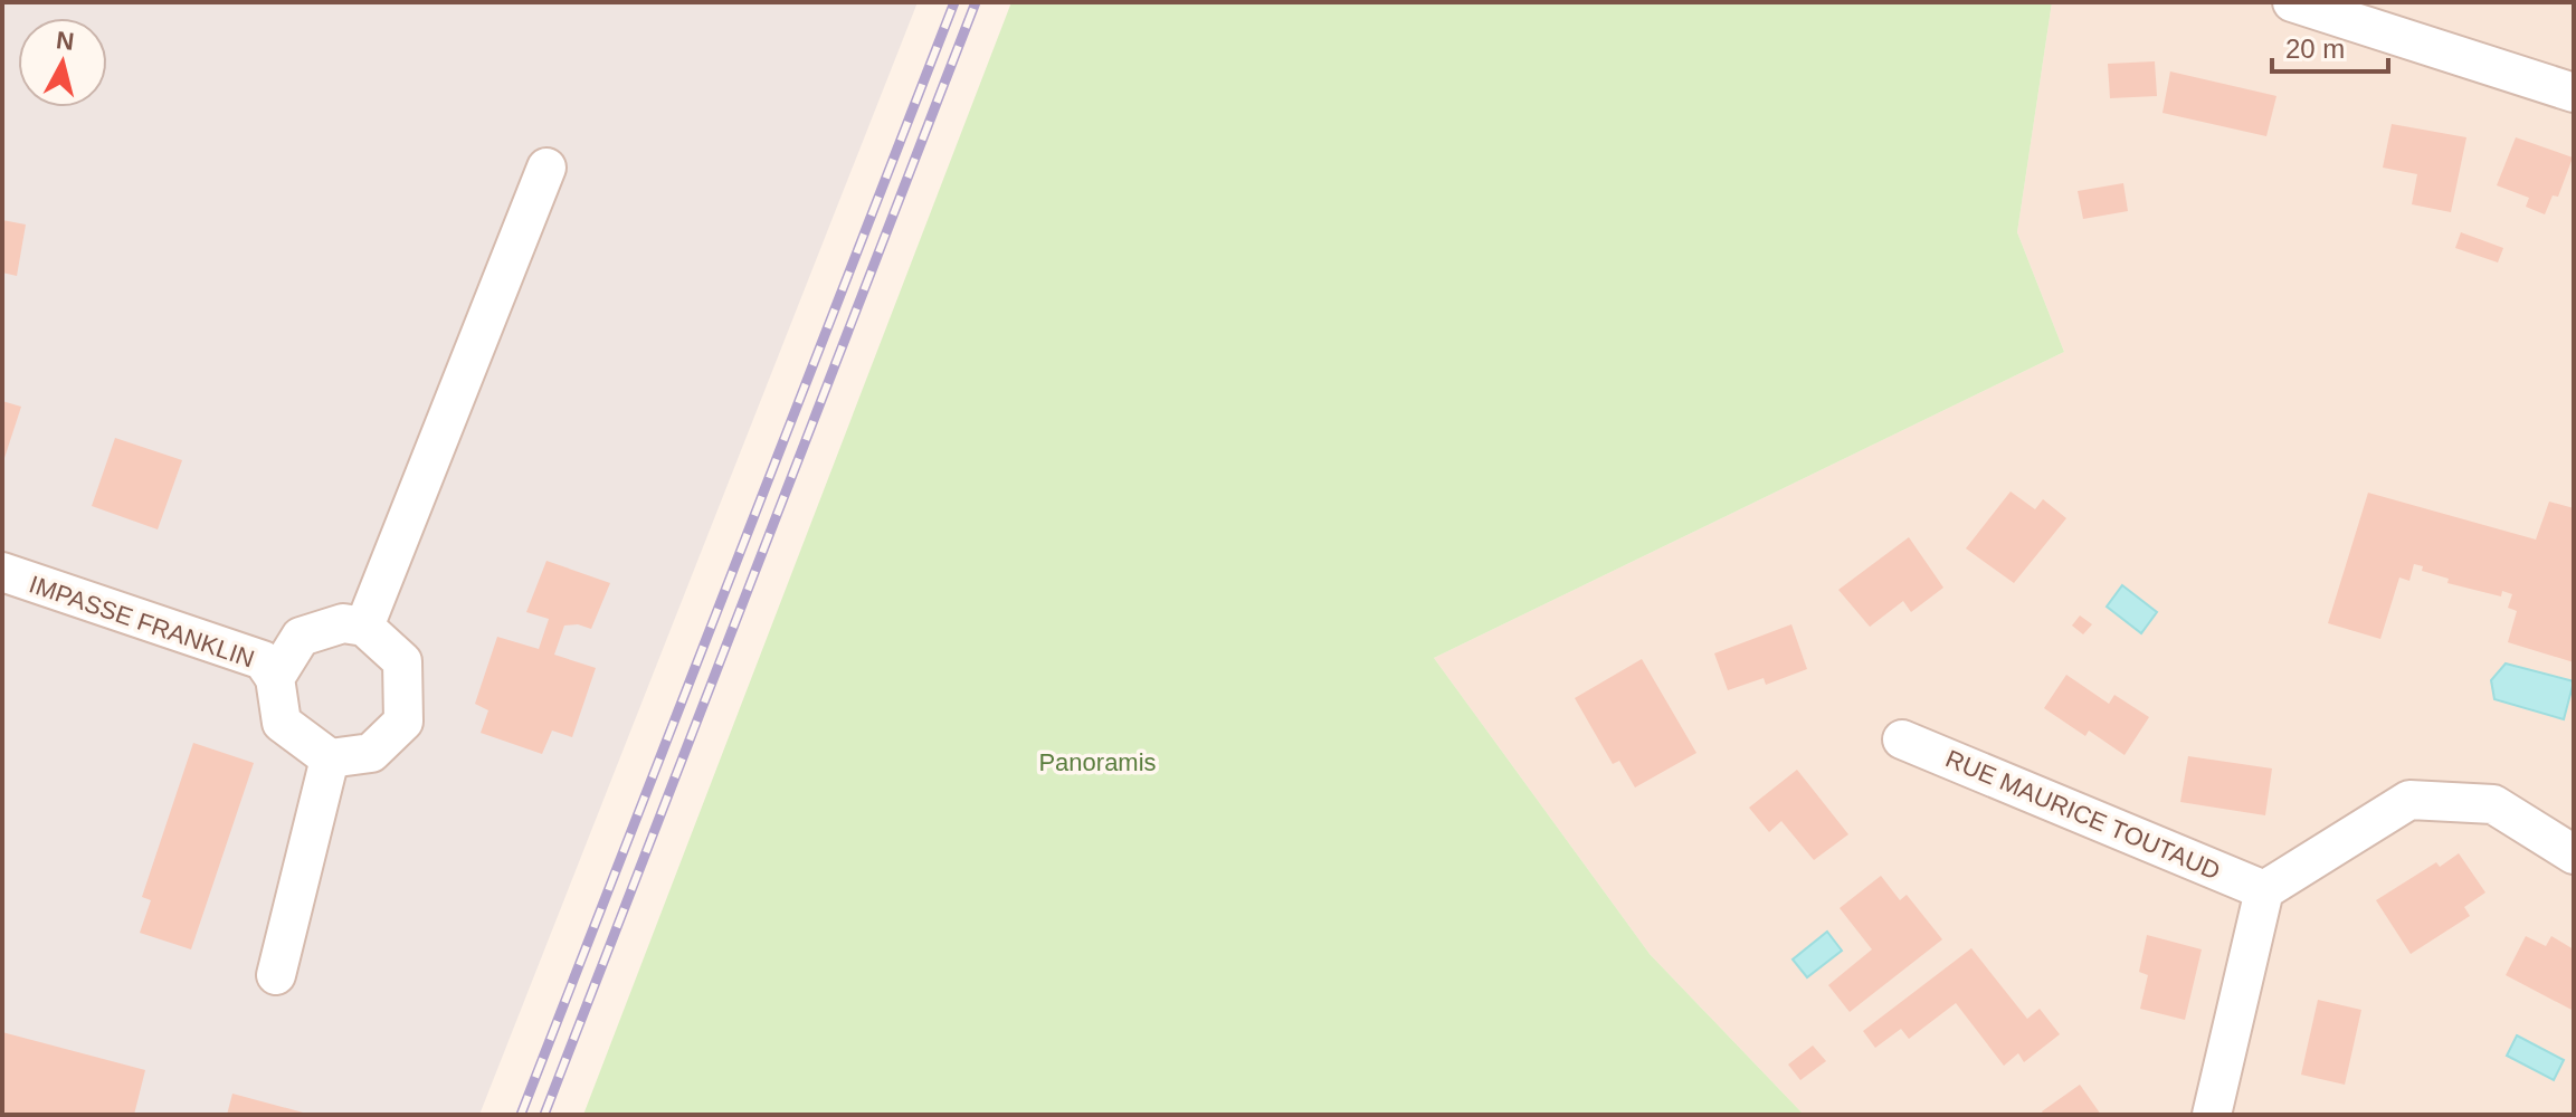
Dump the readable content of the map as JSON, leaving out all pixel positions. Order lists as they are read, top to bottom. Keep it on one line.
{"streets":{"street":["IMPASSE FRANKLIN","RUE MAURICE TOUTAUD"]},"parks":["Panoramis"],"scale_bar":"20 m","north":"top"}
